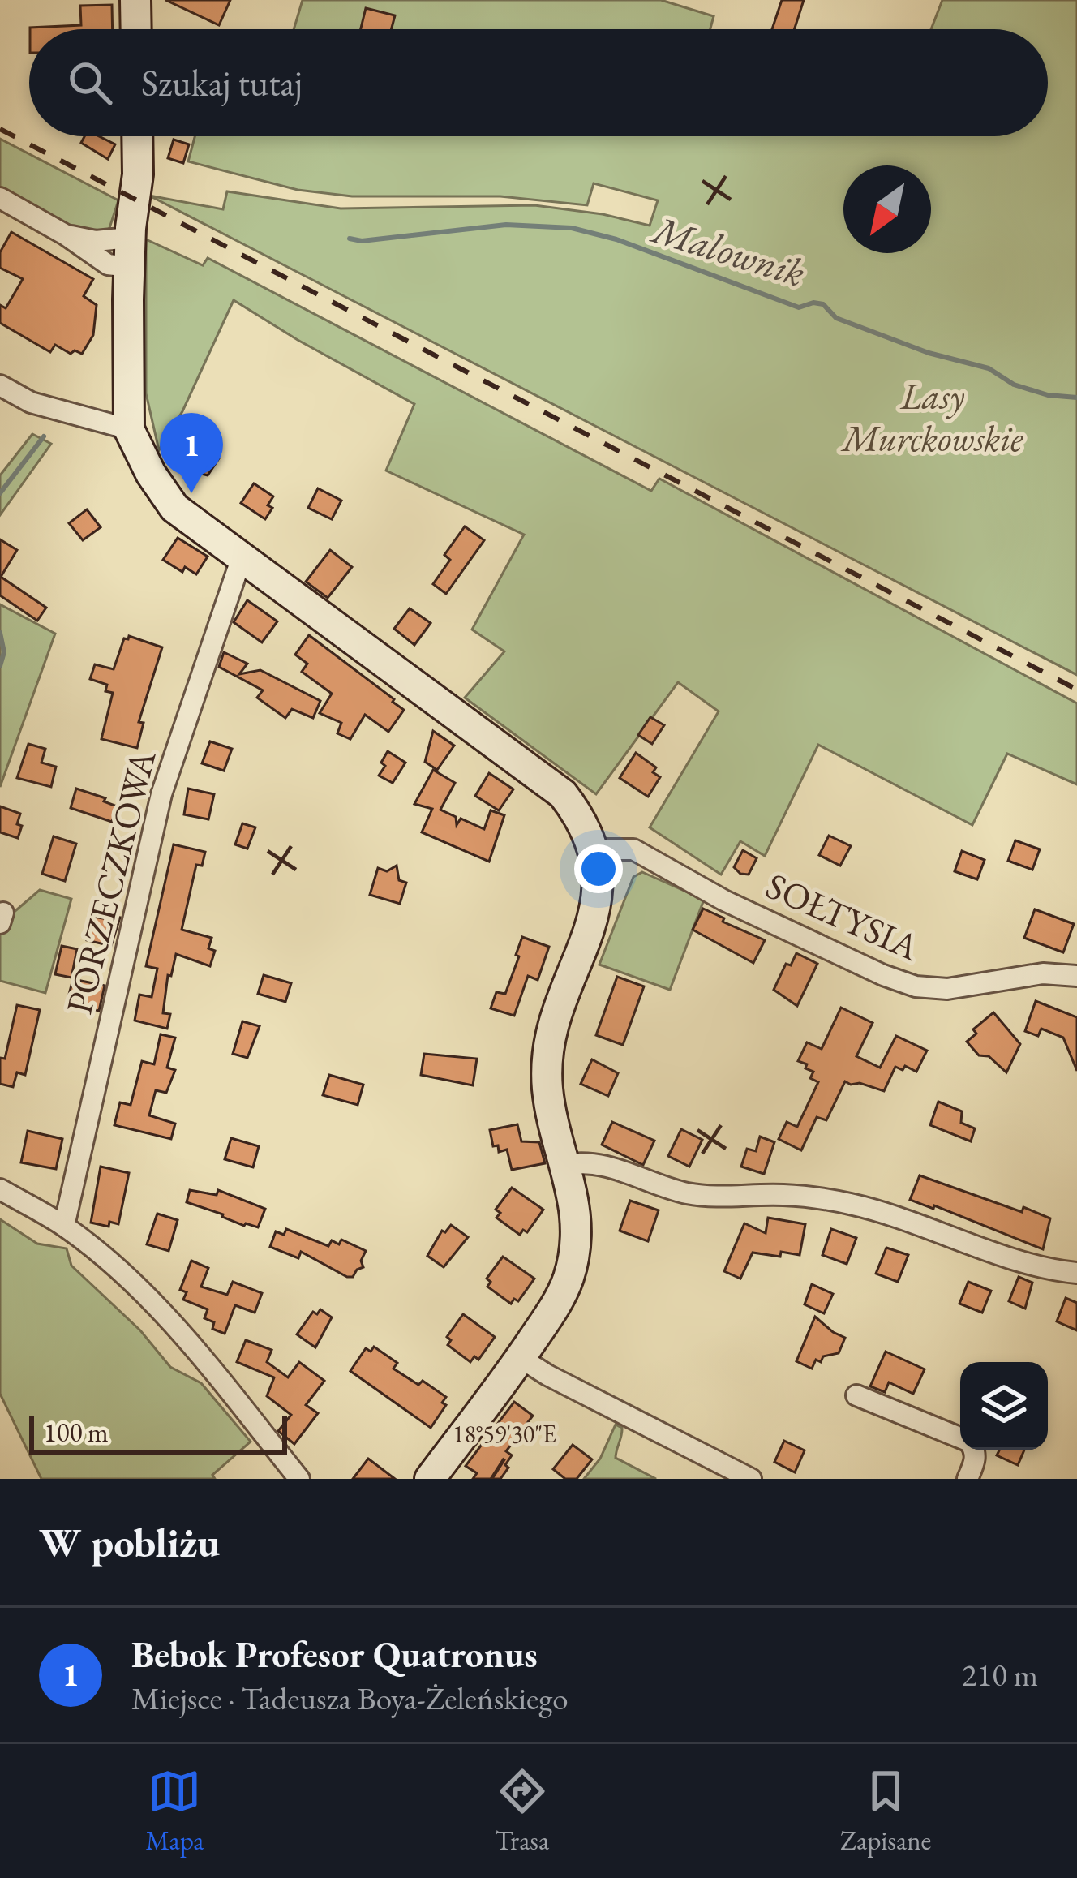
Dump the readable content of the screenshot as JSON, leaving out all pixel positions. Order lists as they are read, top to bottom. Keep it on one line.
{"streets":{"street":["PORZECZKOWA","SOŁTYSIA"]},"water":["Malownik"],"parks":["Lasy Murckowskie"],"scale_bar":"100 m","north":"bottom left","page":{"search":"Szukaj tutaj","pins":"1","scale":"100 m","heading":"W pobliżu","list":[{"mark":"1","name":"Bebok Profesor Quatronus","note":"Miejsce · Tadeusza Boya-Żeleńskiego","value":"210 m"}],"nav":["Mapa","Trasa","Zapisane"]},"coordinates":["18°59'30\"E"]}
